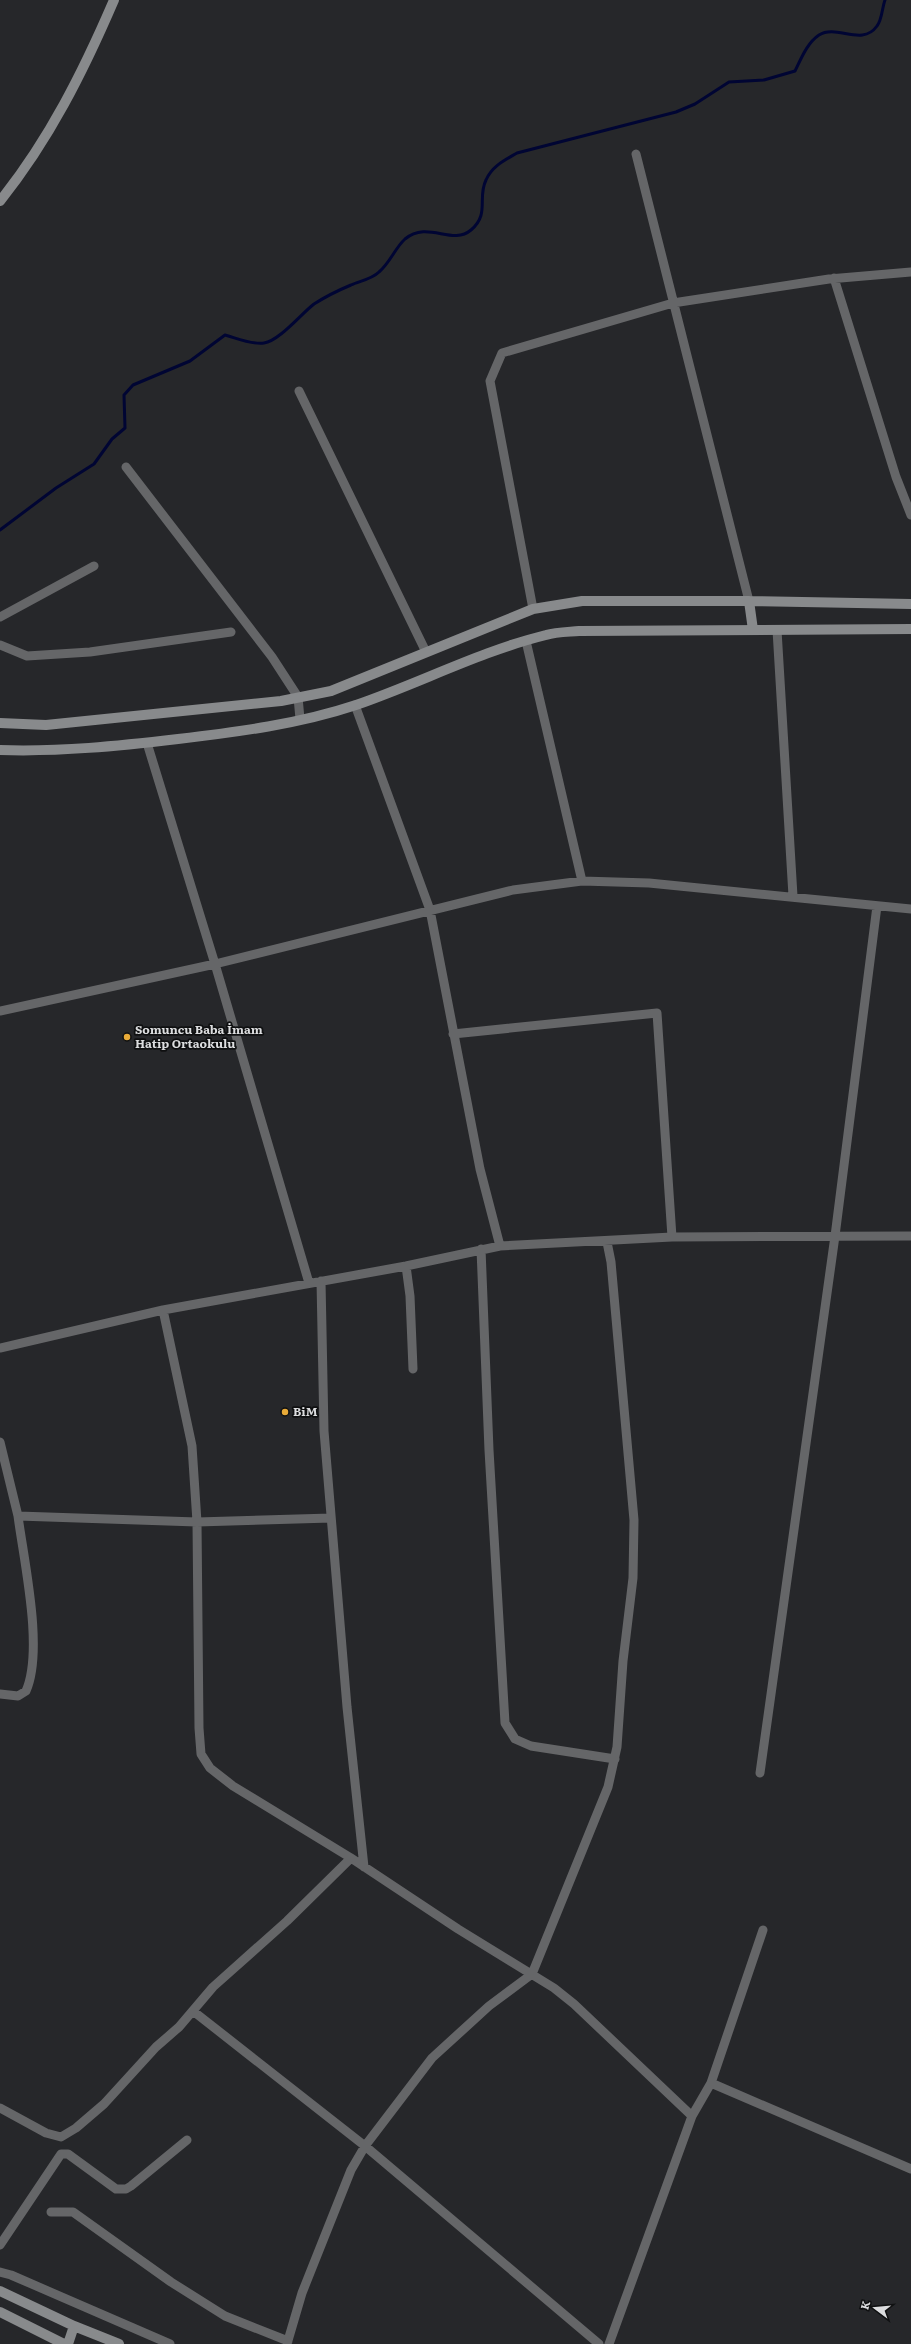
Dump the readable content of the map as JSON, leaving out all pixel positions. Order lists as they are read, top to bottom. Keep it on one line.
{"places":["Somuncu Baba İmam Hatip Ortaokulu","BiM"],"north":"left"}
